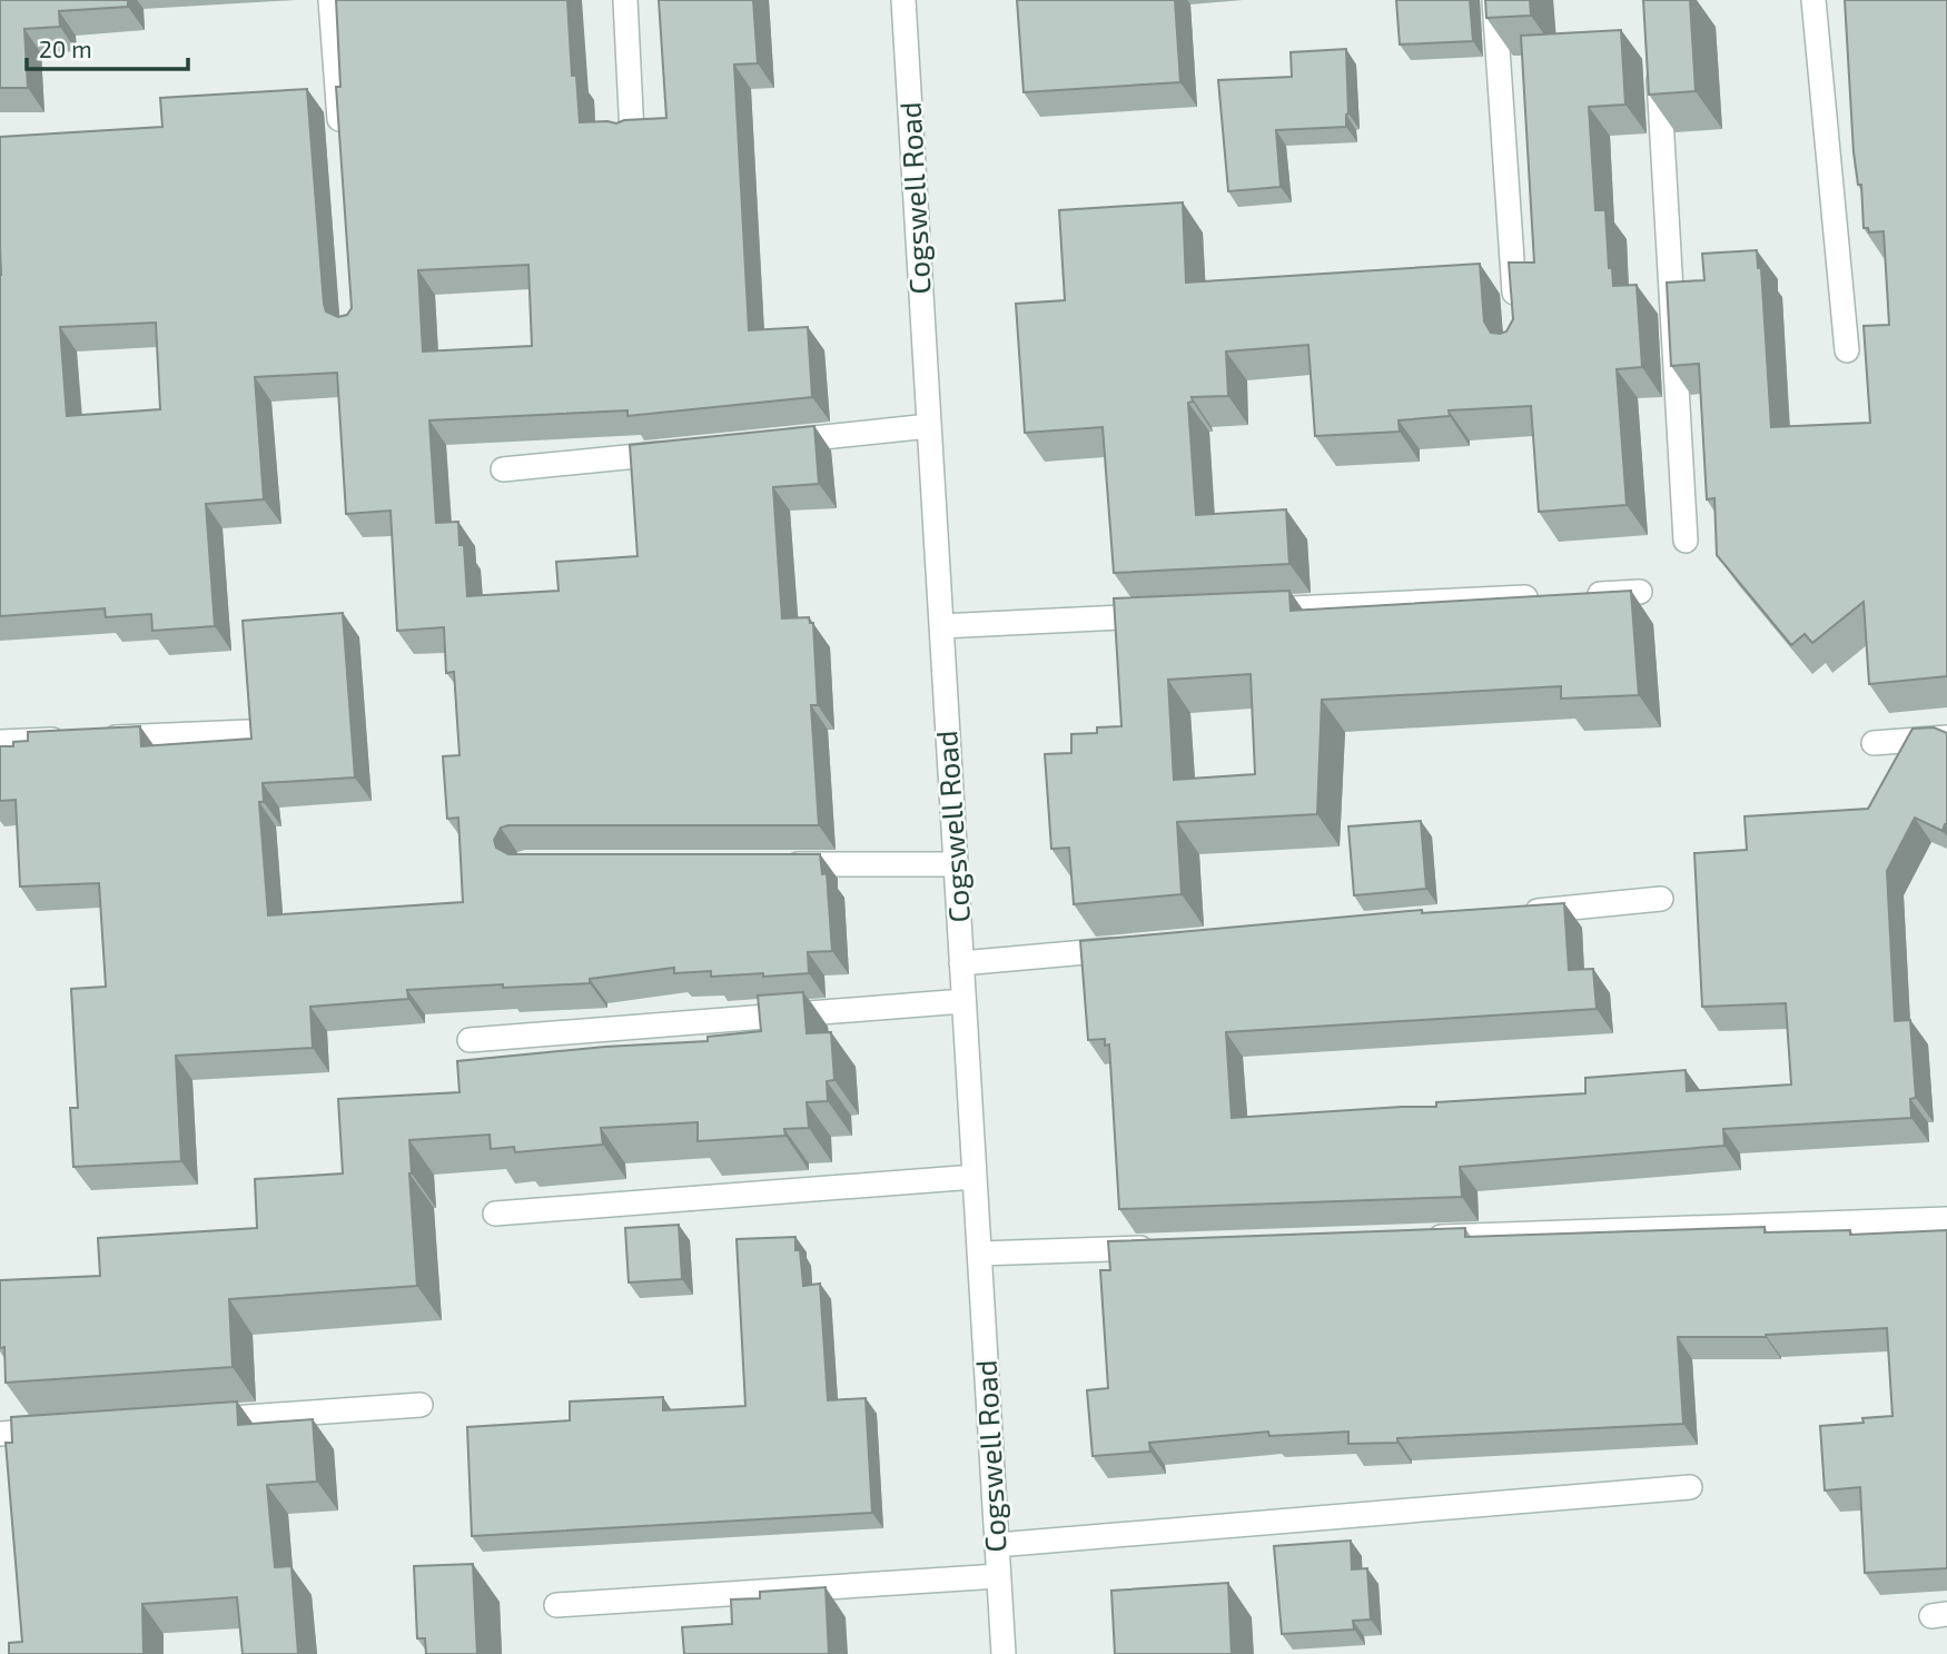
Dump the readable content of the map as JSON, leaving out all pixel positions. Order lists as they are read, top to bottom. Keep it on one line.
{"streets":{"street":["Cogswell Road"]},"scale_bar":"20 m"}
